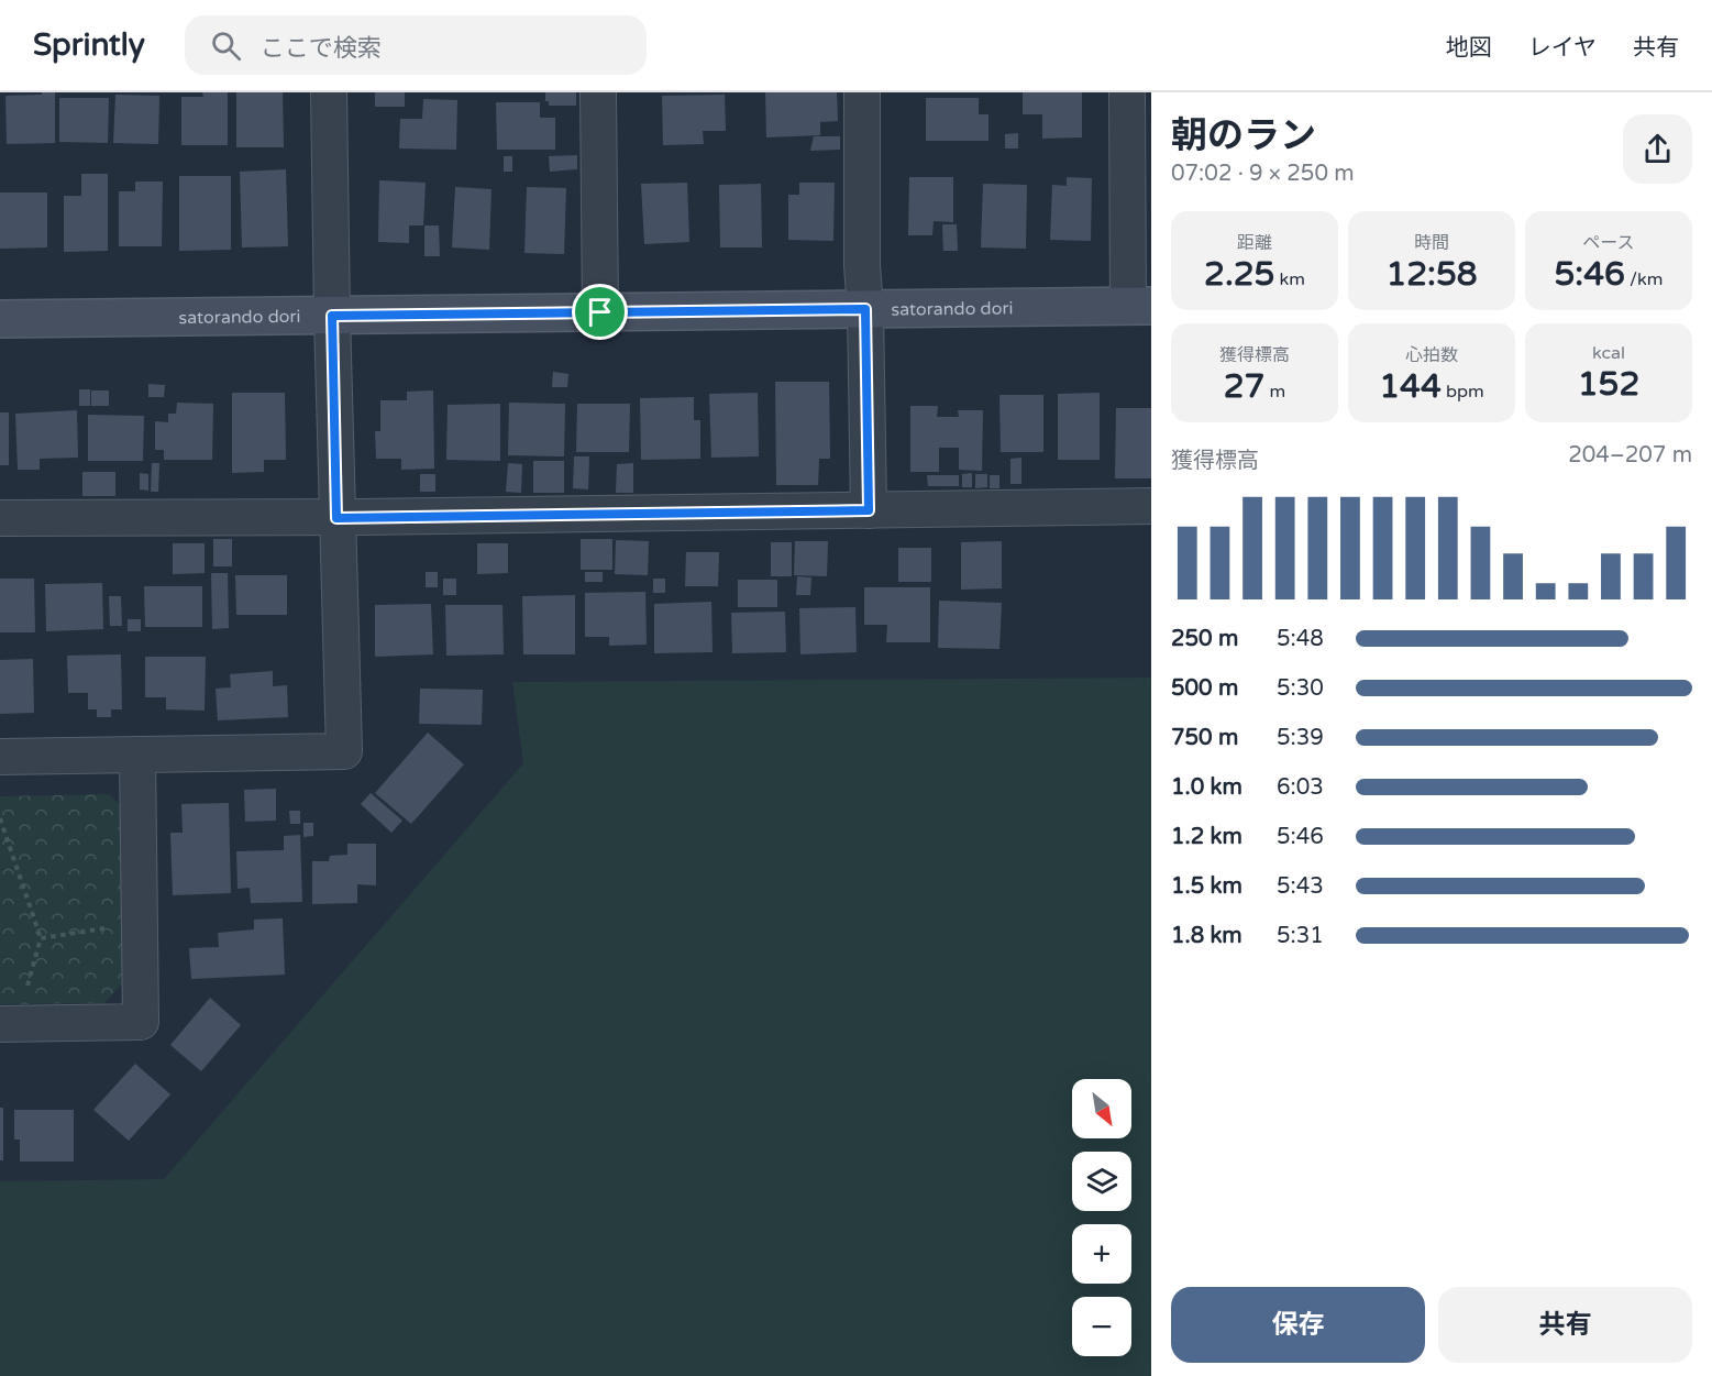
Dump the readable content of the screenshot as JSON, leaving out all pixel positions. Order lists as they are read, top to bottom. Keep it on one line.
{"streets":{"street":["satorando dori"]},"north":"bottom right","page":{"header":"Sprintly","search":"ここで検索","nav":["地図","レイヤ","共有"],"heading":["朝のラン","07:02 · 9 × 250 m"],"stats":[["距離","2.25 km"],["時間","12:58"],["ペース","5:46 /km"],["獲得標高","27 m"],["心拍数","144 bpm"],["kcal","152"]],"chart":["獲得標高","204–207 m"],"list":[{"name":"250 m","note":"5:48"},{"name":"500 m","note":"5:30"},{"name":"750 m","note":"5:39"},{"name":"1.0 km","note":"6:03"},{"name":"1.2 km","note":"5:46"},{"name":"1.5 km","note":"5:43"},{"name":"1.8 km","note":"5:31"}],"map_buttons":["+","−"],"buttons":["保存","共有"]}}
